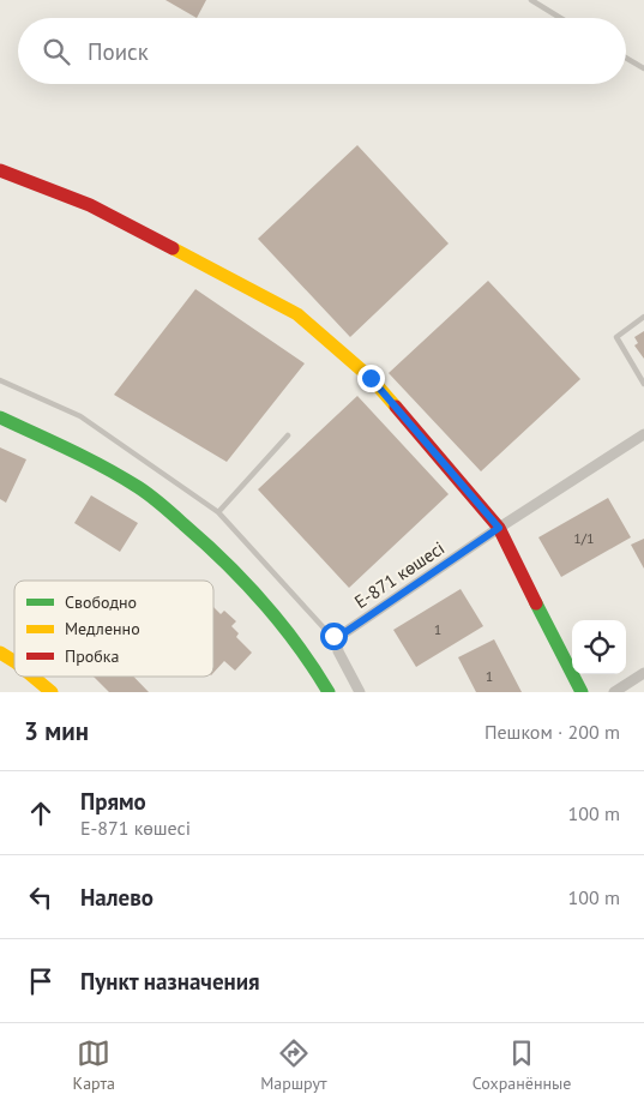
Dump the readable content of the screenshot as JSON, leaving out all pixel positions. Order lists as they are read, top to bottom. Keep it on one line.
{"streets":{"street":["Е-871 көшесі"]},"house_numbers":["1/1","1","1"],"legend":["Свободно","Медленно","Пробка"],"page":{"search":"Поиск","heading":["3 мин","Пешком · 200 m"],"list":[["Прямо","Е-871 көшесі","100 m"],["Налево","100 m"],"Пункт назначения"],"nav":["Карта","Маршрут","Сохранённые"]}}
